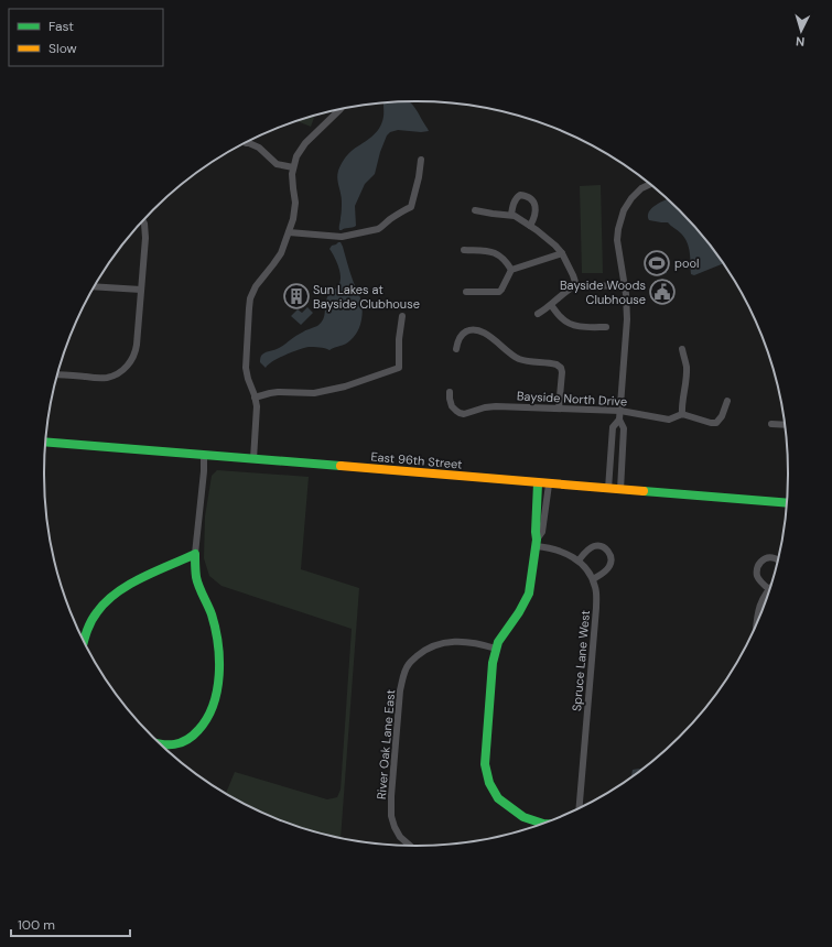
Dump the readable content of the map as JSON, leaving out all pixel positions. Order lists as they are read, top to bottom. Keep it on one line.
{"streets":{"street":["Bayside North Drive","East 96th Street","Spruce Lane West","River Oak Lane East"]},"places":{"sports":["pool"],"public building":["Bayside Woods Clubhouse"],"building":["Sun Lakes at Bayside Clubhouse"]},"legend":["Fast","Slow"],"scale_bar":"100 m","north":"bottom"}
